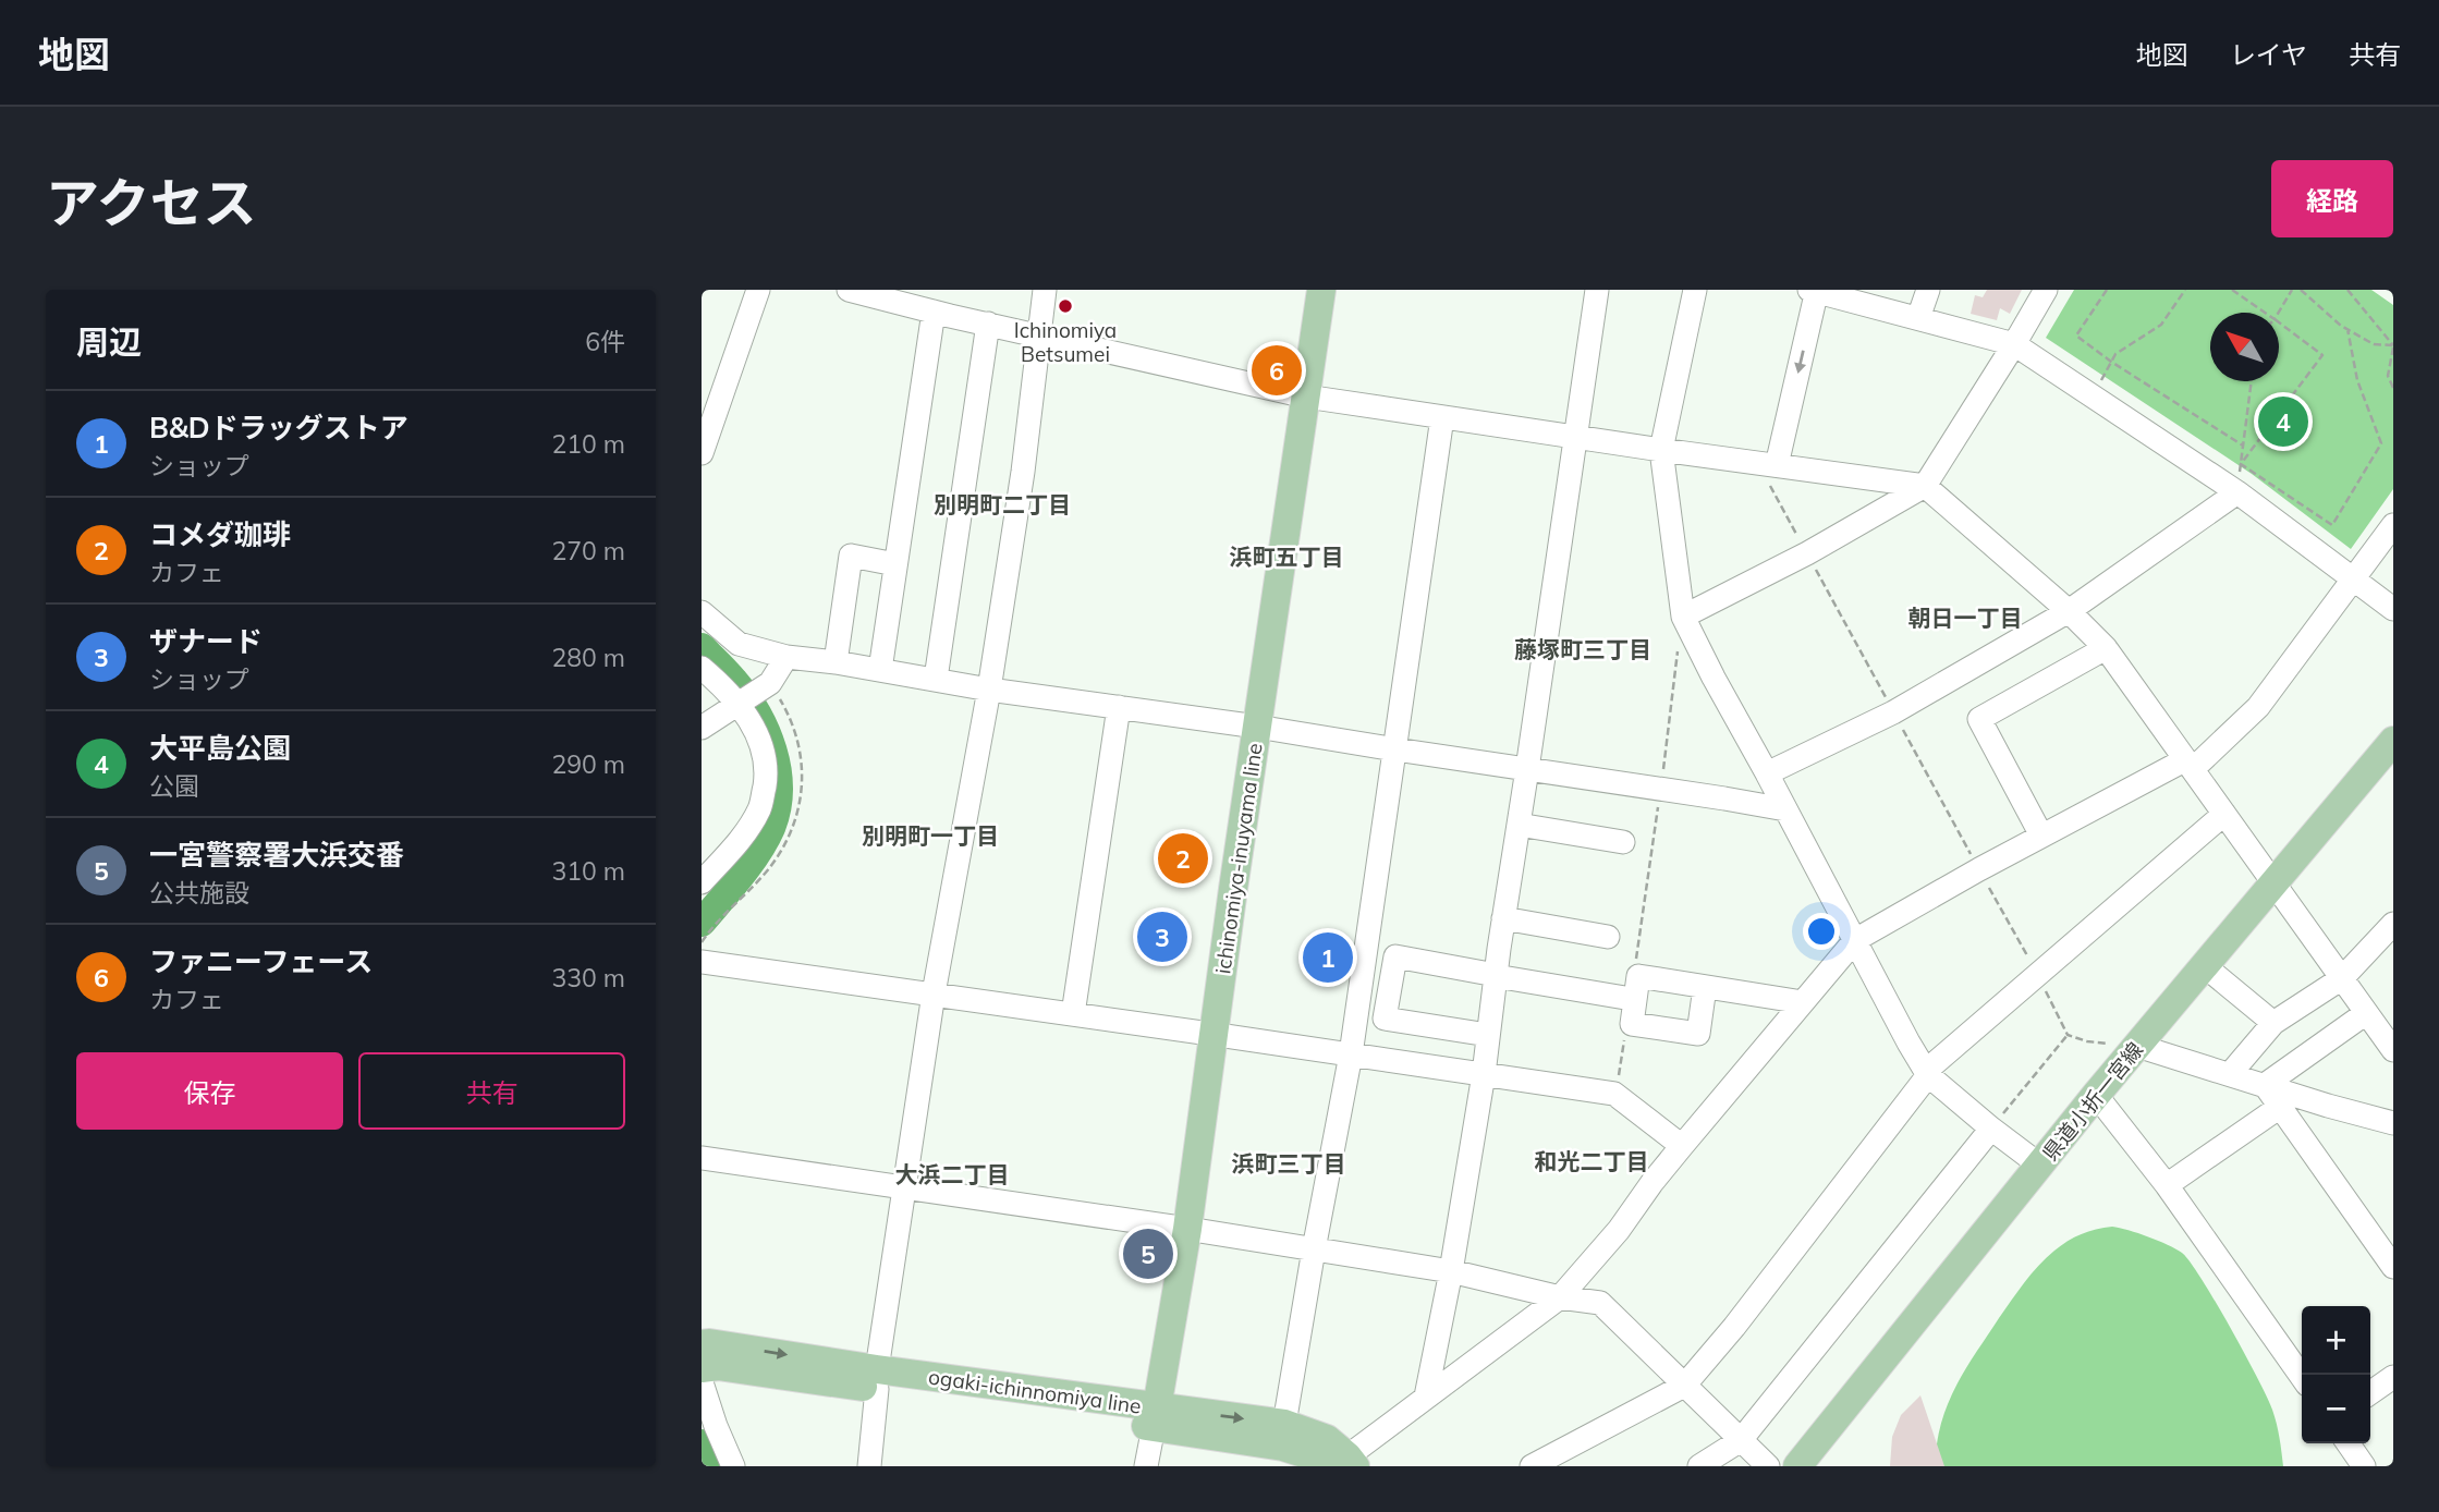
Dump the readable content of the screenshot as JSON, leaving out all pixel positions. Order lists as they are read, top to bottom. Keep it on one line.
{"streets":{"main road":["ichinomiya-inuyama line","県道小折一宮線","ogaki-ichinnomiya line"]},"crossings":[["ichinomiya-inuyama line","ogaki-ichinnomiya line"]],"districts":["別明町二丁目","浜町五丁目","朝日一丁目","藤塚町三丁目","別明町一丁目","和光二丁目","浜町三丁目","大浜二丁目"],"places":["Ichinomiya Betsumei"],"north":"top left","page":{"header":"地図","nav":["地図","レイヤ","共有"],"title":"アクセス","buttons":["経路",["保存","共有"]],"heading":["周辺","6件"],"pins":["6","4","2","3","1","5"],"list":[{"mark":"1","name":"B&Dドラッグストア","note":"ショップ","value":"210 m"},{"mark":"2","name":"コメダ珈琲","note":"カフェ","value":"270 m"},{"mark":"3","name":"ザナード","note":"ショップ","value":"280 m"},{"mark":"4","name":"大平島公園","note":"公園","value":"290 m"},{"mark":"5","name":"一宮警察署大浜交番","note":"公共施設","value":"310 m"},{"mark":"6","name":"ファニーフェース","note":"カフェ","value":"330 m"}],"map_buttons":["+","−"]}}
